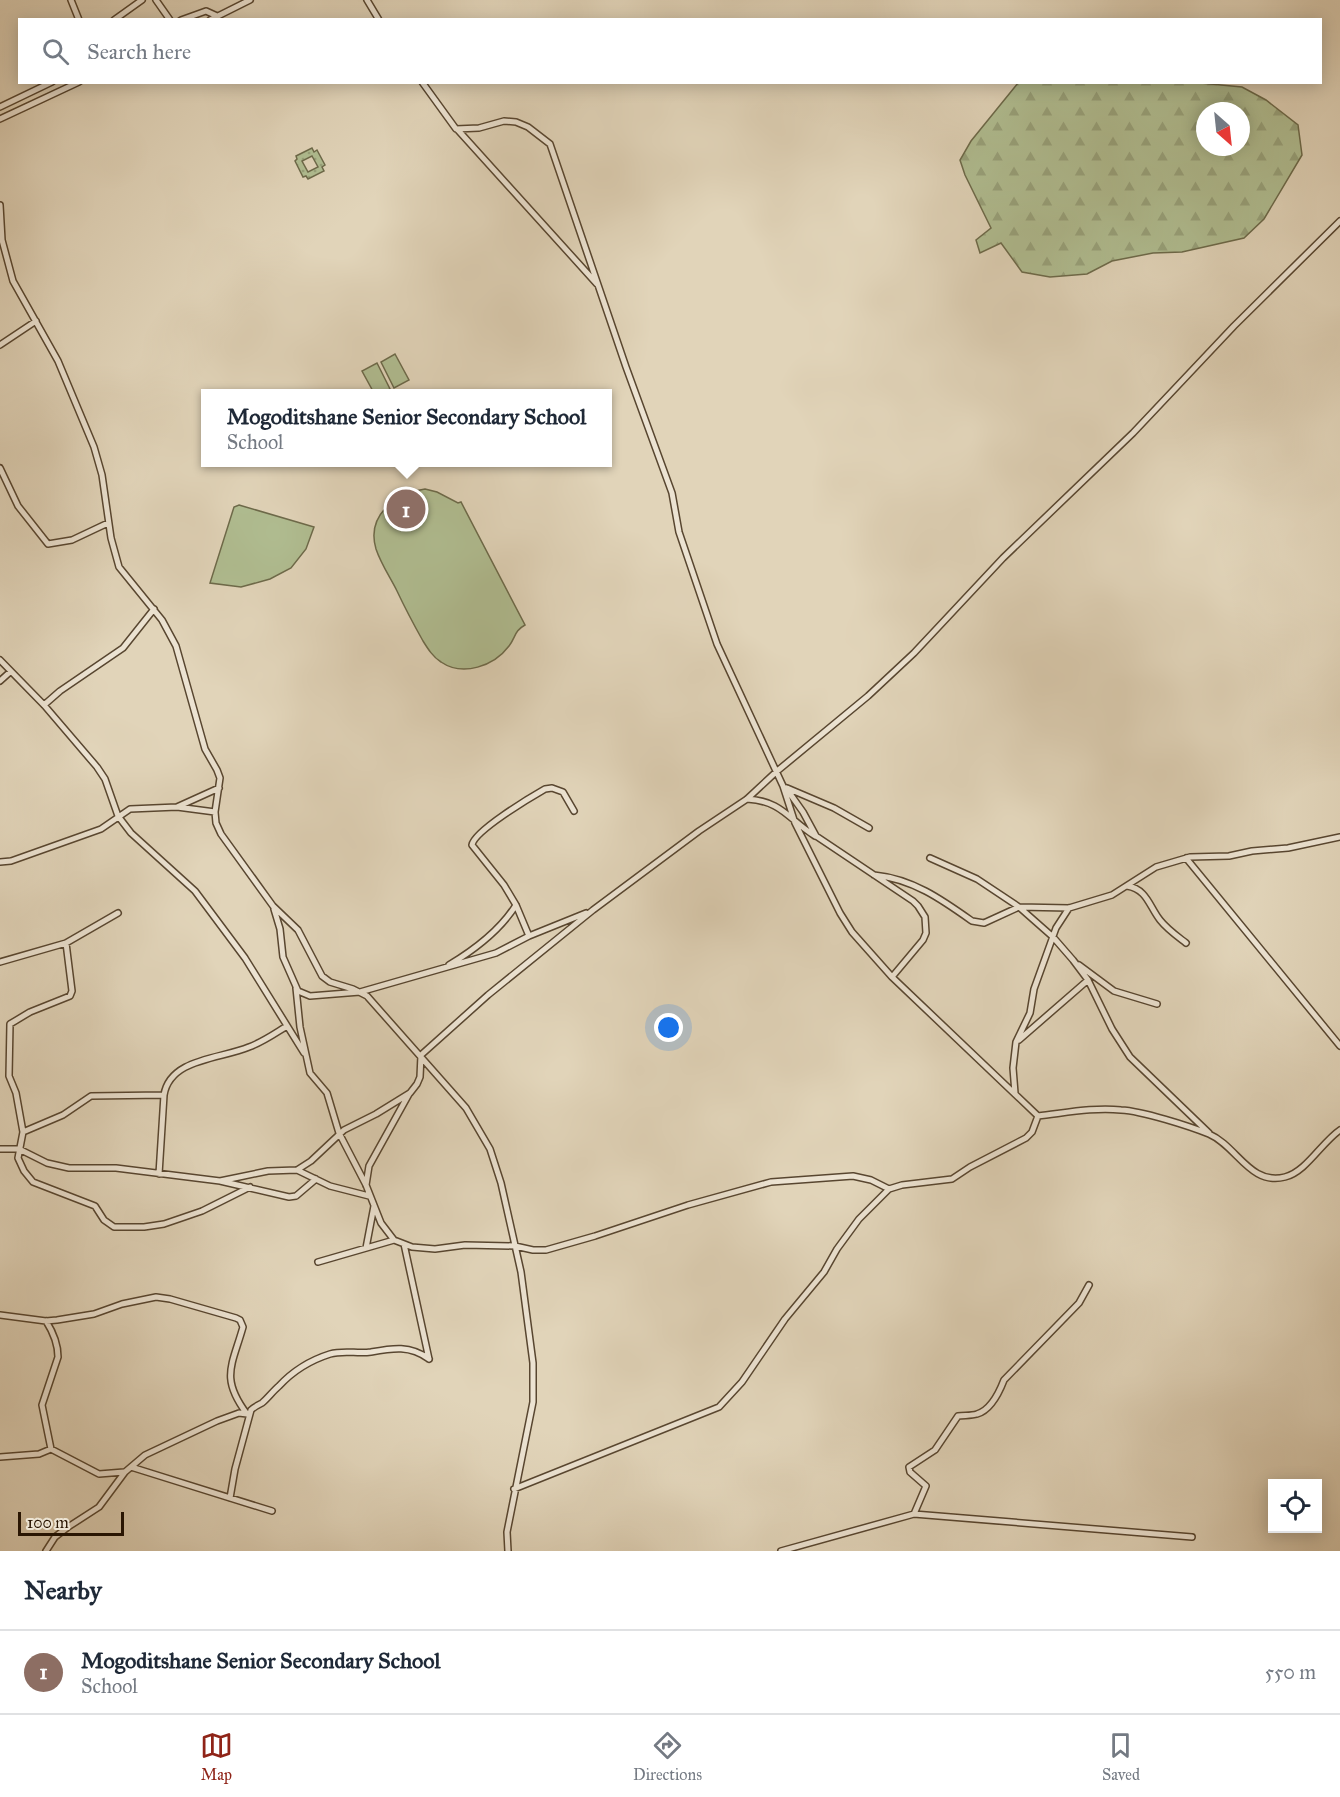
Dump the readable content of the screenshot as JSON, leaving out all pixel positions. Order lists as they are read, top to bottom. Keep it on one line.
{"scale_bar":"100 m","north":"bottom right","page":{"search":"Search here","popup":["Mogoditshane Senior Secondary School","School"],"pins":"1","scale":"100 m","heading":"Nearby","list":[{"mark":"1","name":"Mogoditshane Senior Secondary School","note":"School","value":"550 m"}],"nav":["Map","Directions","Saved"]}}
